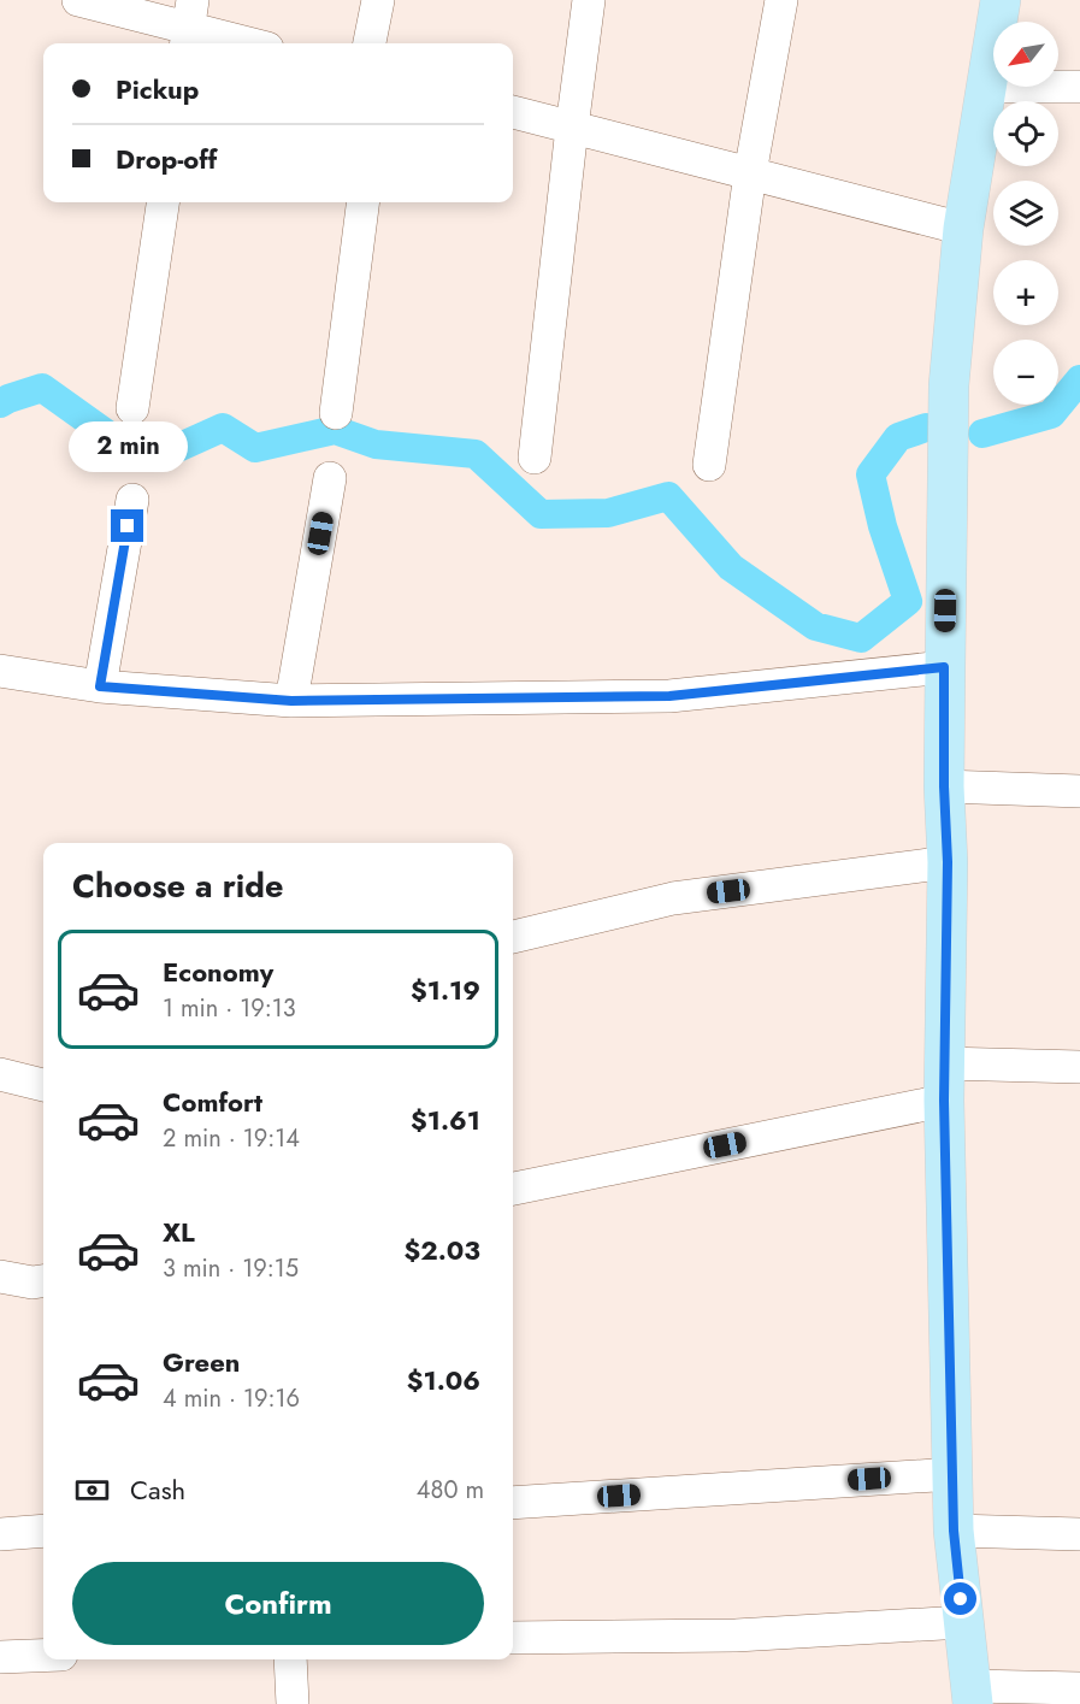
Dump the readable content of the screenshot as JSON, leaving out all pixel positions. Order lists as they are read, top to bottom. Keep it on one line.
{"north":"bottom left","page":{"map_buttons":["+","−"],"banner":["Pickup","Drop-off"],"bubble":"2 min","heading":"Choose a ride","list":[{"name":"Economy","note":"1 min · 19:13","value":"$1.19"},{"name":"Comfort","note":"2 min · 19:14","value":"$1.61"},{"name":"XL","note":"3 min · 19:15","value":"$2.03"},{"name":"Green","note":"4 min · 19:16","value":"$1.06"}],"pay":["Cash","480 m"],"buttons":"Confirm"}}
